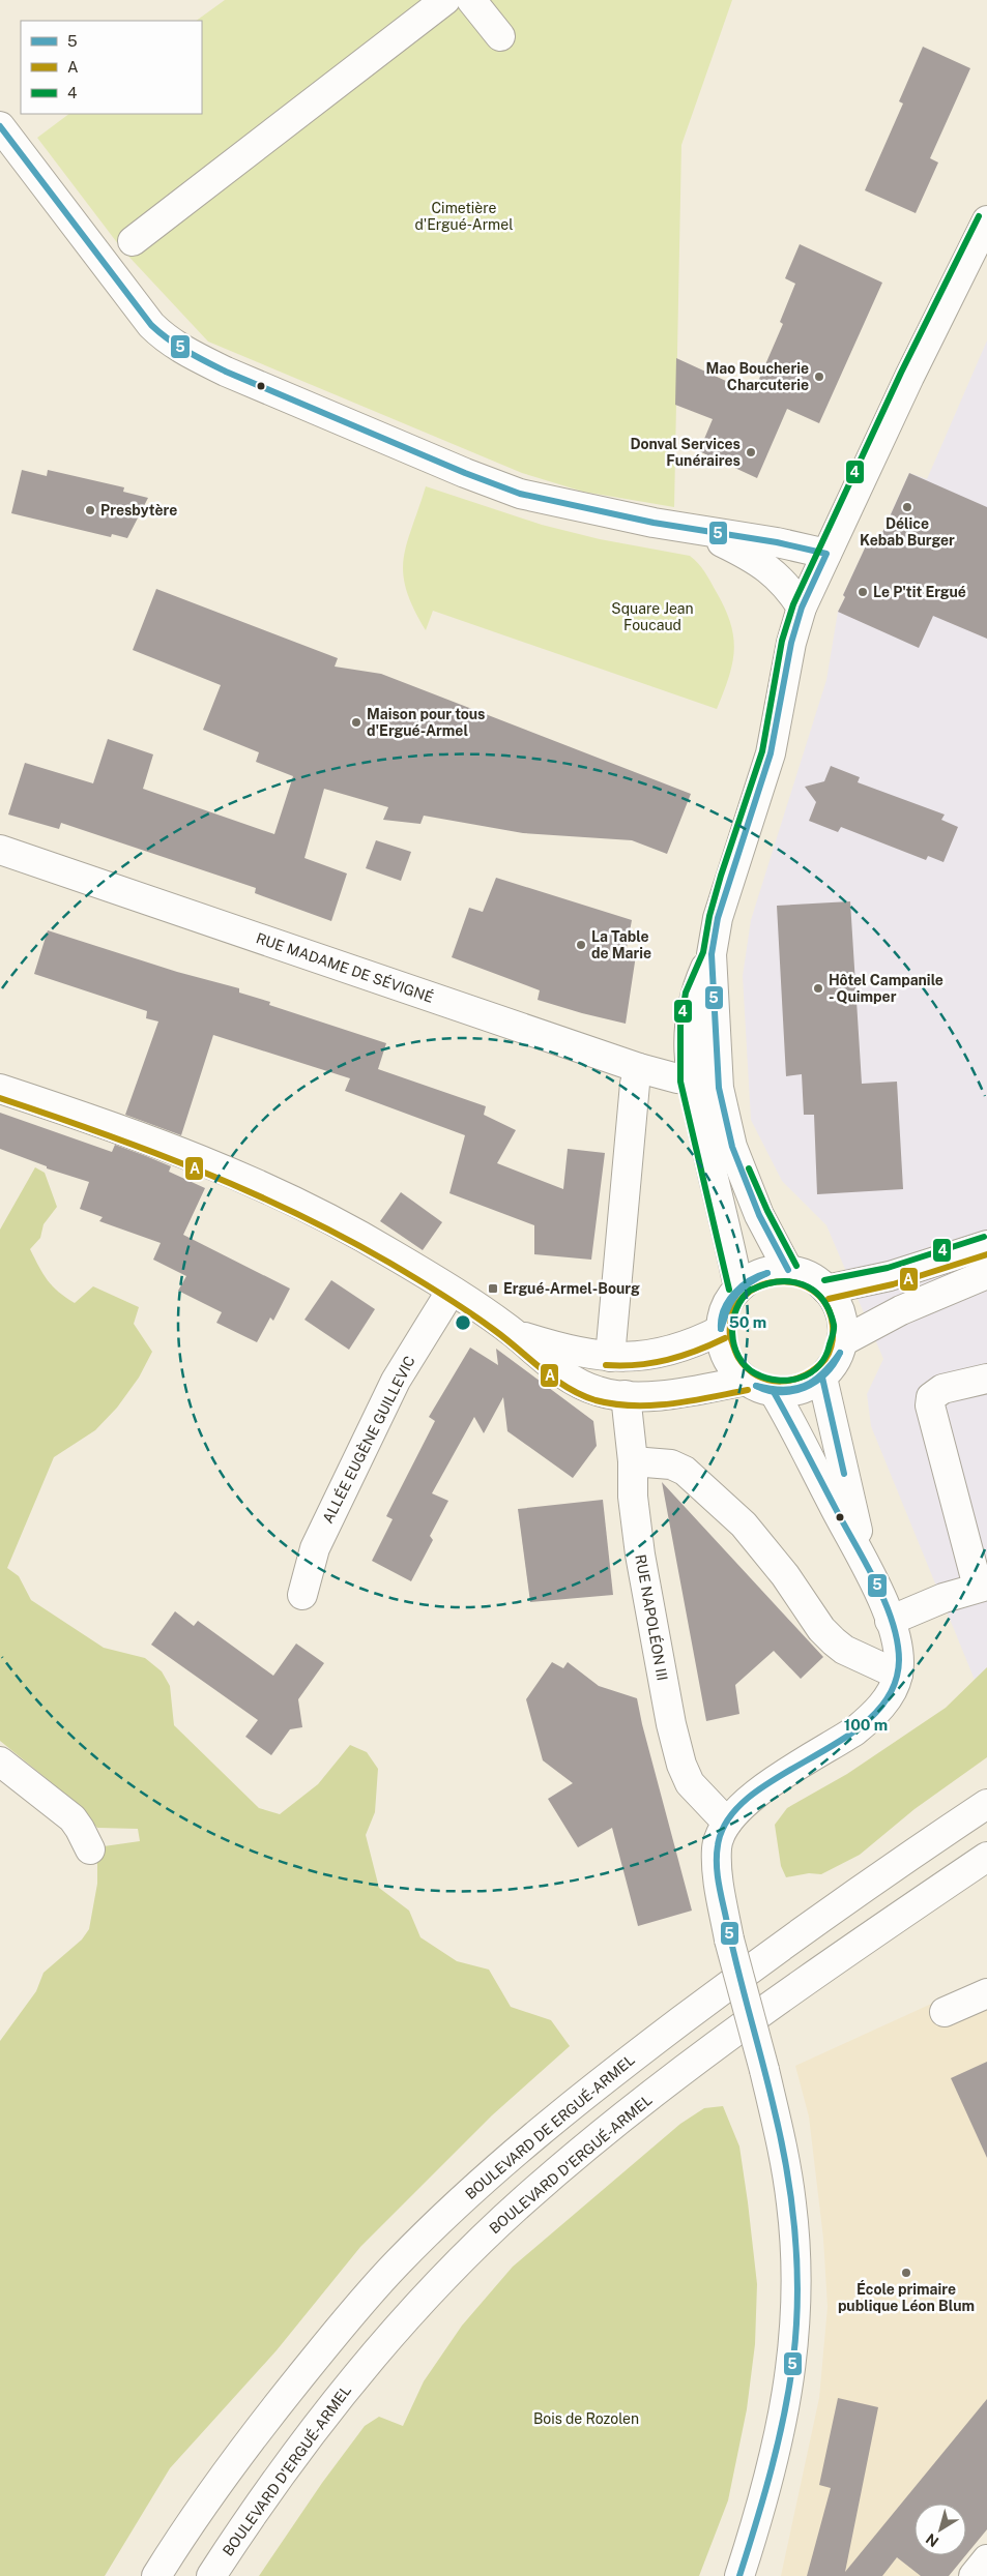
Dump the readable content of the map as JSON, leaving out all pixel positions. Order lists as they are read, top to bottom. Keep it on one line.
{"streets":{"street":["RUE MADAME DE SÉVIGNÉ","ALLÉE EUGÈNE GUILLEVIC","RUE NAPOLÉON III","BOULEVARD DE ERGUÉ-ARMEL","BOULEVARD D'ERGUÉ-ARMEL"]},"parks":["Cimetière d'Ergué-Armel","Square Jean Foucaud","Bois de Rozolen"],"places":{"other":["Mao Boucherie Charcuterie","Donval Services Funéraires","Délice Kebab Burger","Presbytère","Le P'tit Ergué","Maison pour tous d'Ergué-Armel","La Table de Marie","Hôtel Campanile - Quimper","École primaire publique Léon Blum"],"transit":["Ergué-Armel-Bourg"]},"lines":["transit line 5","transit line 4","transit line A"],"legend":["5","A","4"],"north":"bottom left","rings":["50 m","100 m"]}
